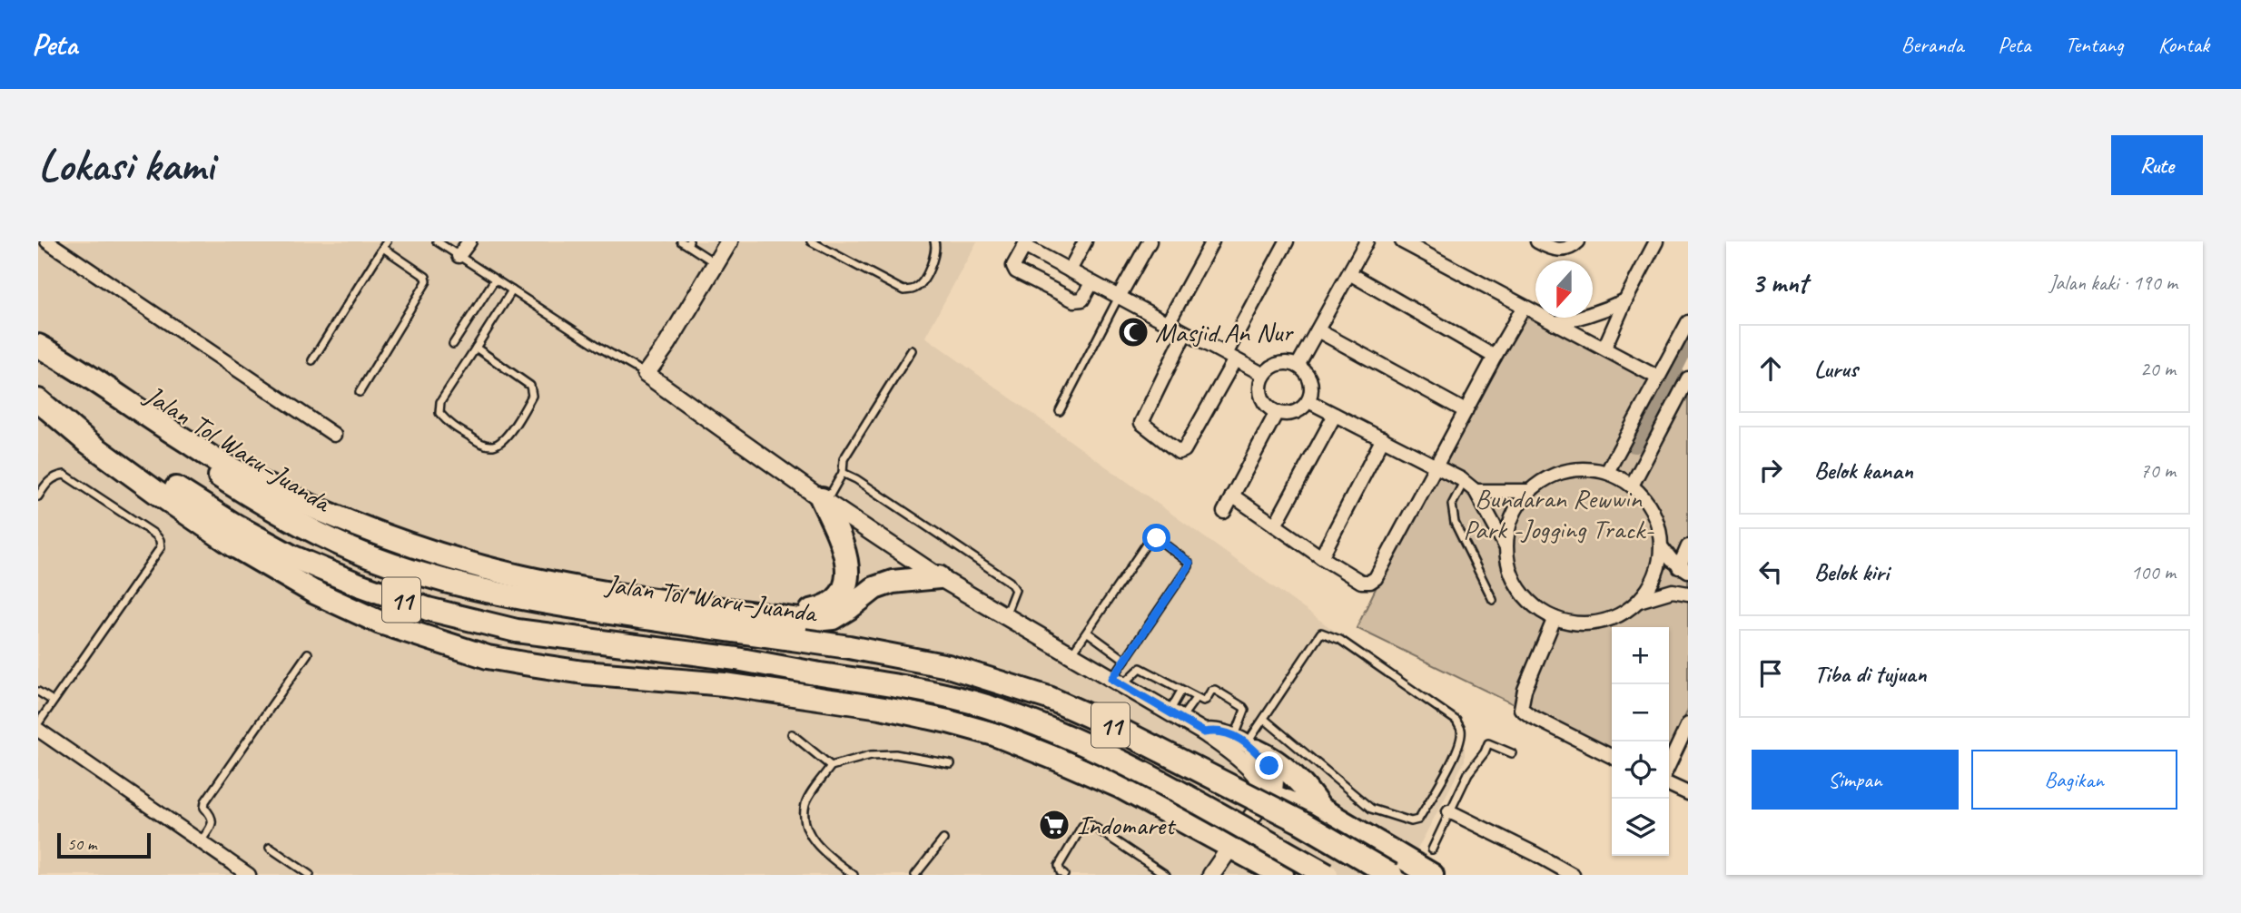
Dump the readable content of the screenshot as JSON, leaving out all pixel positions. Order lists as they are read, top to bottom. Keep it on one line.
{"streets":{"highway":["Jalan Tol Waru–Juanda","11"]},"parks":["Bundaran Rewwin Park -Jogging Track-"],"places":{"mosque":["Masjid An Nur"],"supermarket":["Indomaret"]},"scale_bar":"50 m","north":"bottom","page":{"header":"Peta","nav":["Beranda","Peta","Tentang","Kontak"],"buttons":["Rute",["Simpan","Bagikan"]],"title":"Lokasi kami","heading":["3 mnt","Jalan kaki · 190 m"],"list":[["Lurus","20 m"],["Belok kanan","70 m"],["Belok kiri","100 m"],"Tiba di tujuan"],"map_buttons":["+","−"],"scale":"50 m"}}
